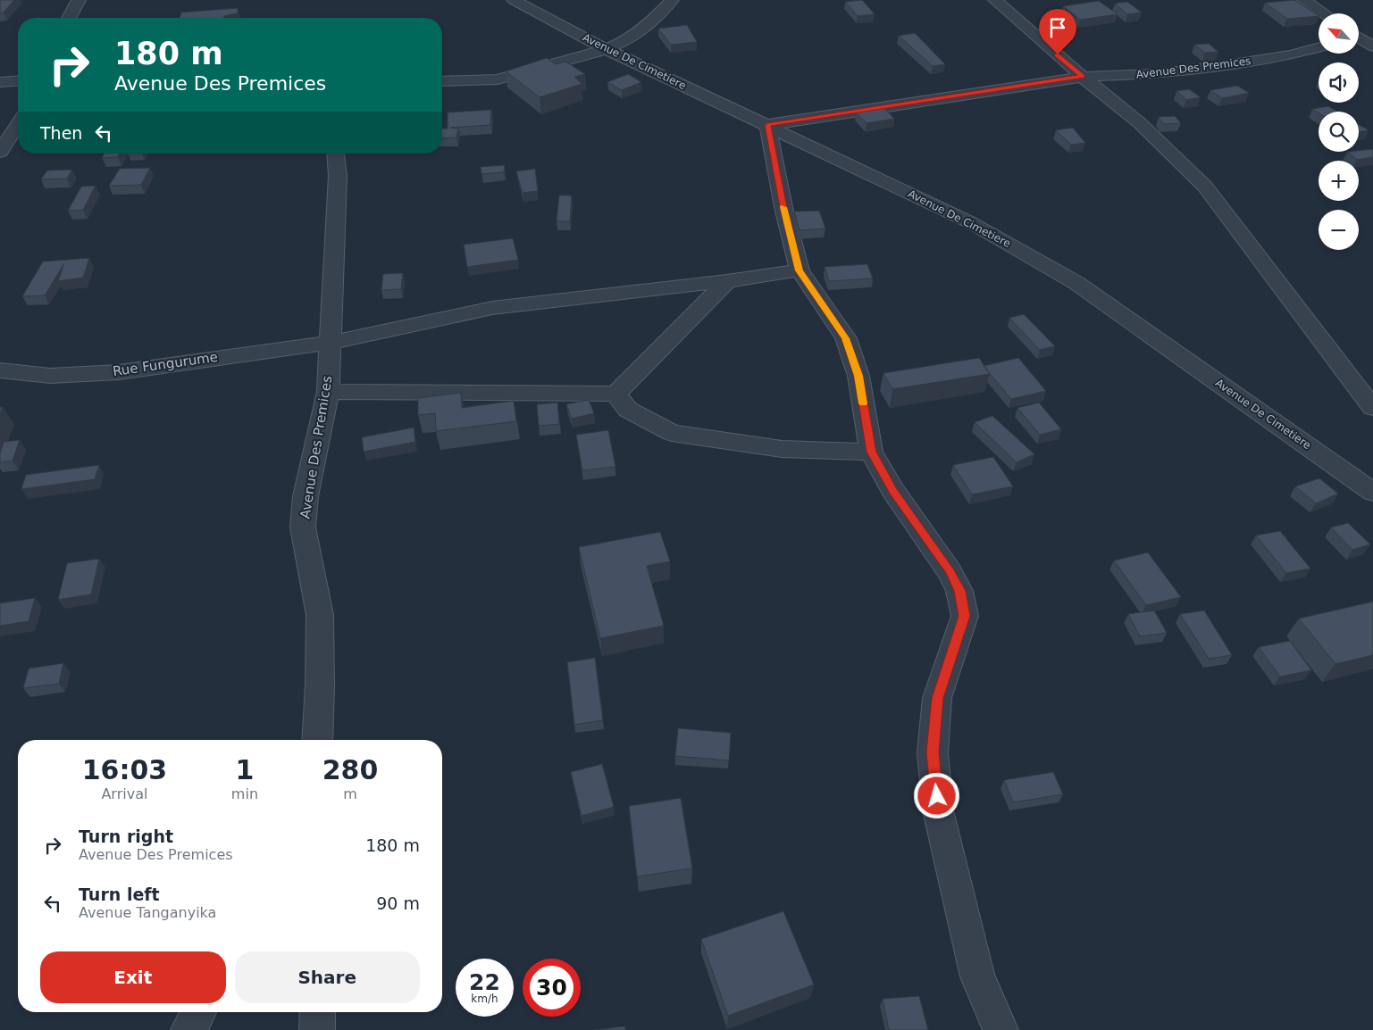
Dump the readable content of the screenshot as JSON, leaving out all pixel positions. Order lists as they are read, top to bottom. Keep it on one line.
{"streets":{"street":["Avenue De Cimetiere","Avenue Des Premices","Rue Fungurume"]},"crossings":[["Avenue De Cimetiere","Avenue Des Premices"],["Avenue Des Premices","Rue Fungurume"]],"north":"top left","page":{"map_buttons":["+","−"],"turn":["180 m","Avenue Des Premices"],"then":"Then","eta":["16:03","Arrival","1","min","280","m"],"list":[{"name":"Turn right","note":"Avenue Des Premices","value":"180 m"},{"name":"Turn left","note":"Avenue Tanganyika","value":"90 m"}],"buttons":["Exit","Share"],"speed":"22 km/h","limit":"30"}}
